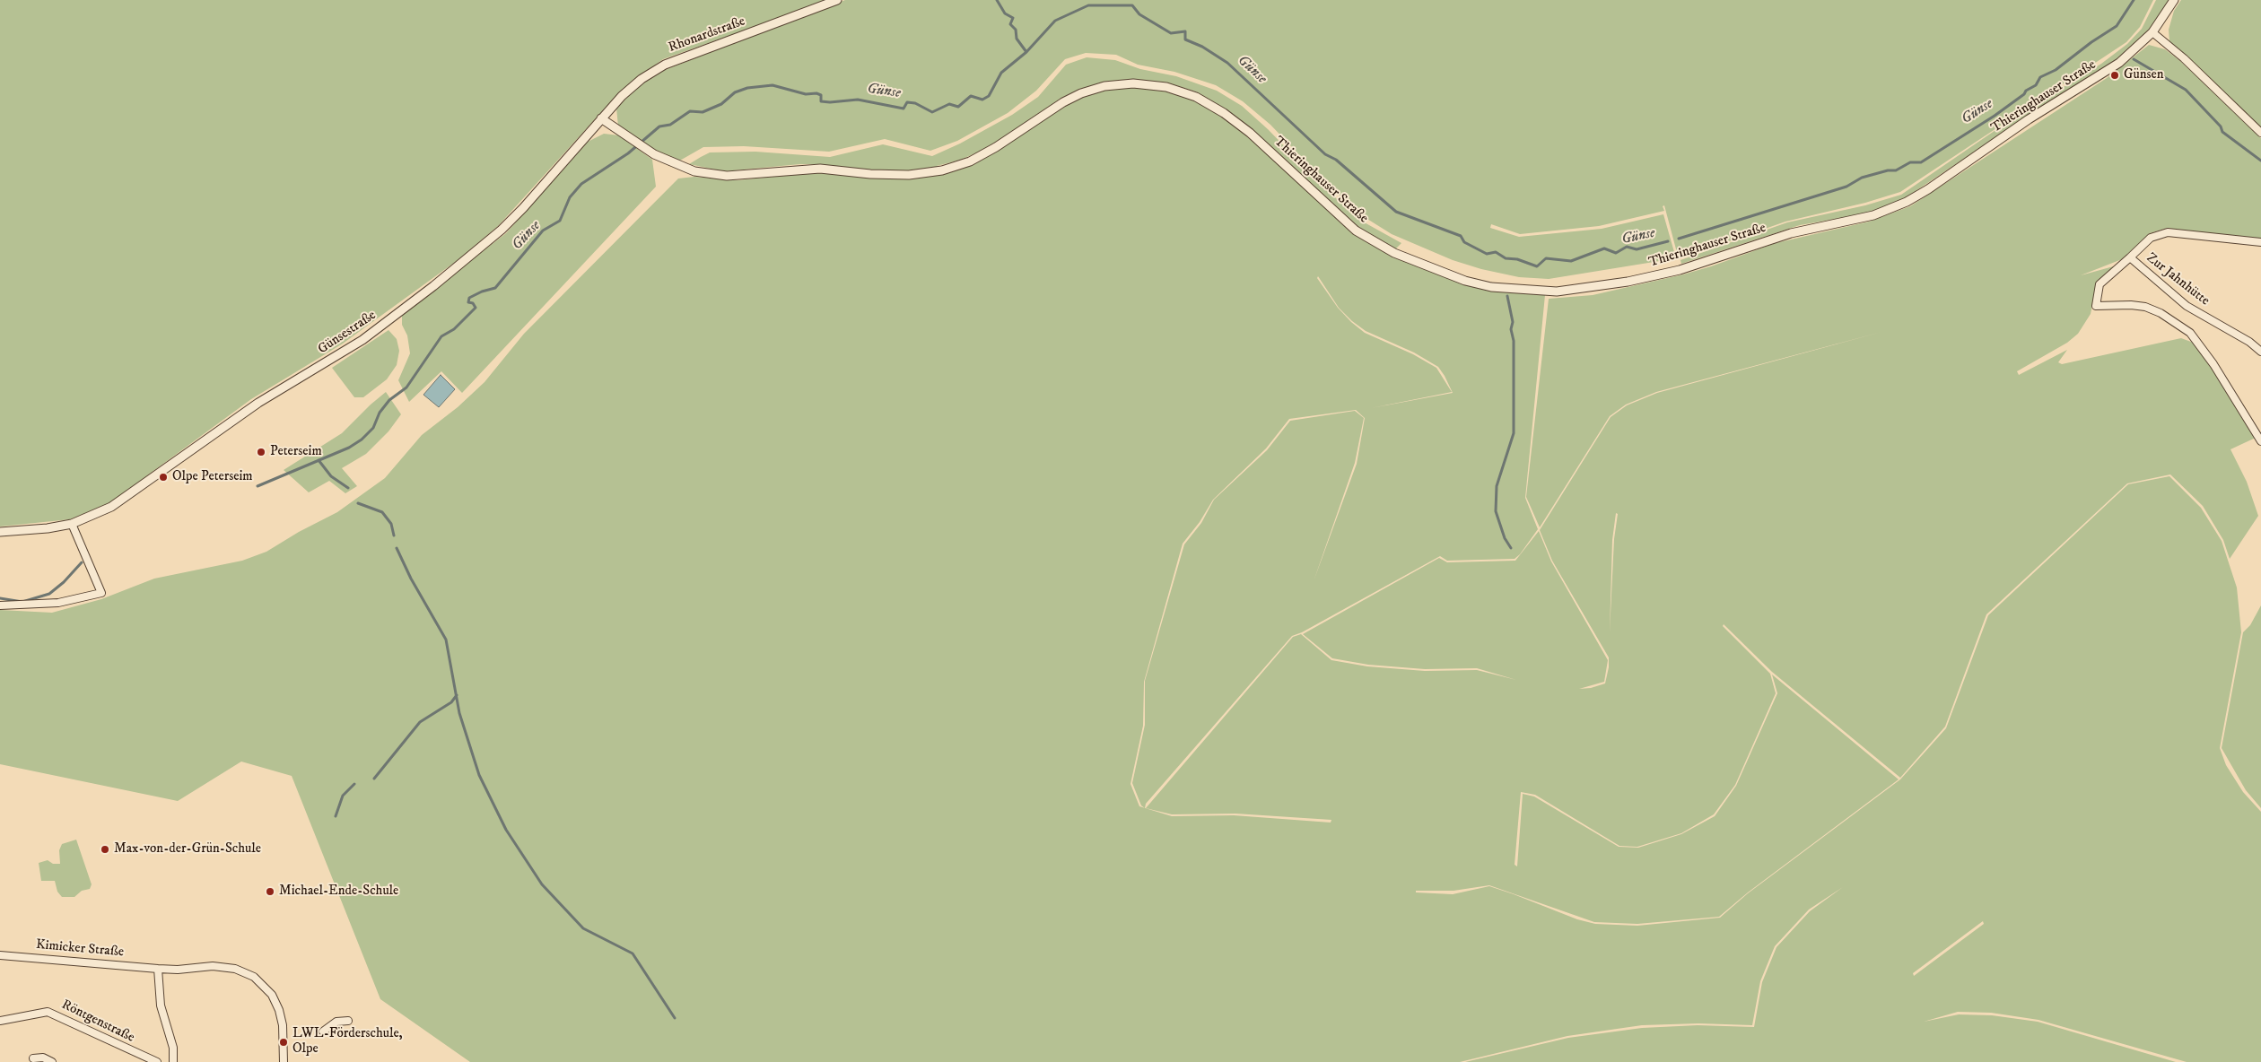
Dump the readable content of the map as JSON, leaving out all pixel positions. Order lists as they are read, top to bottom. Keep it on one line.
{"streets":{"street":["Rhonardstraße","Thieringhauser Straße","Zur Jahnhütte","Günsestraße","Kimicker Straße","Röntgenstraße"]},"crossings":[["Rhonardstraße","Thieringhauser Straße"],["Rhonardstraße","Günsestraße"],["Thieringhauser Straße","Günsestraße"]],"water":["Günse"],"places":["Günsen","Peterseim","Olpe Peterseim","Max-von-der-Grün-Schule","Michael-Ende-Schule","LWL-Förderschule, Olpe"]}
